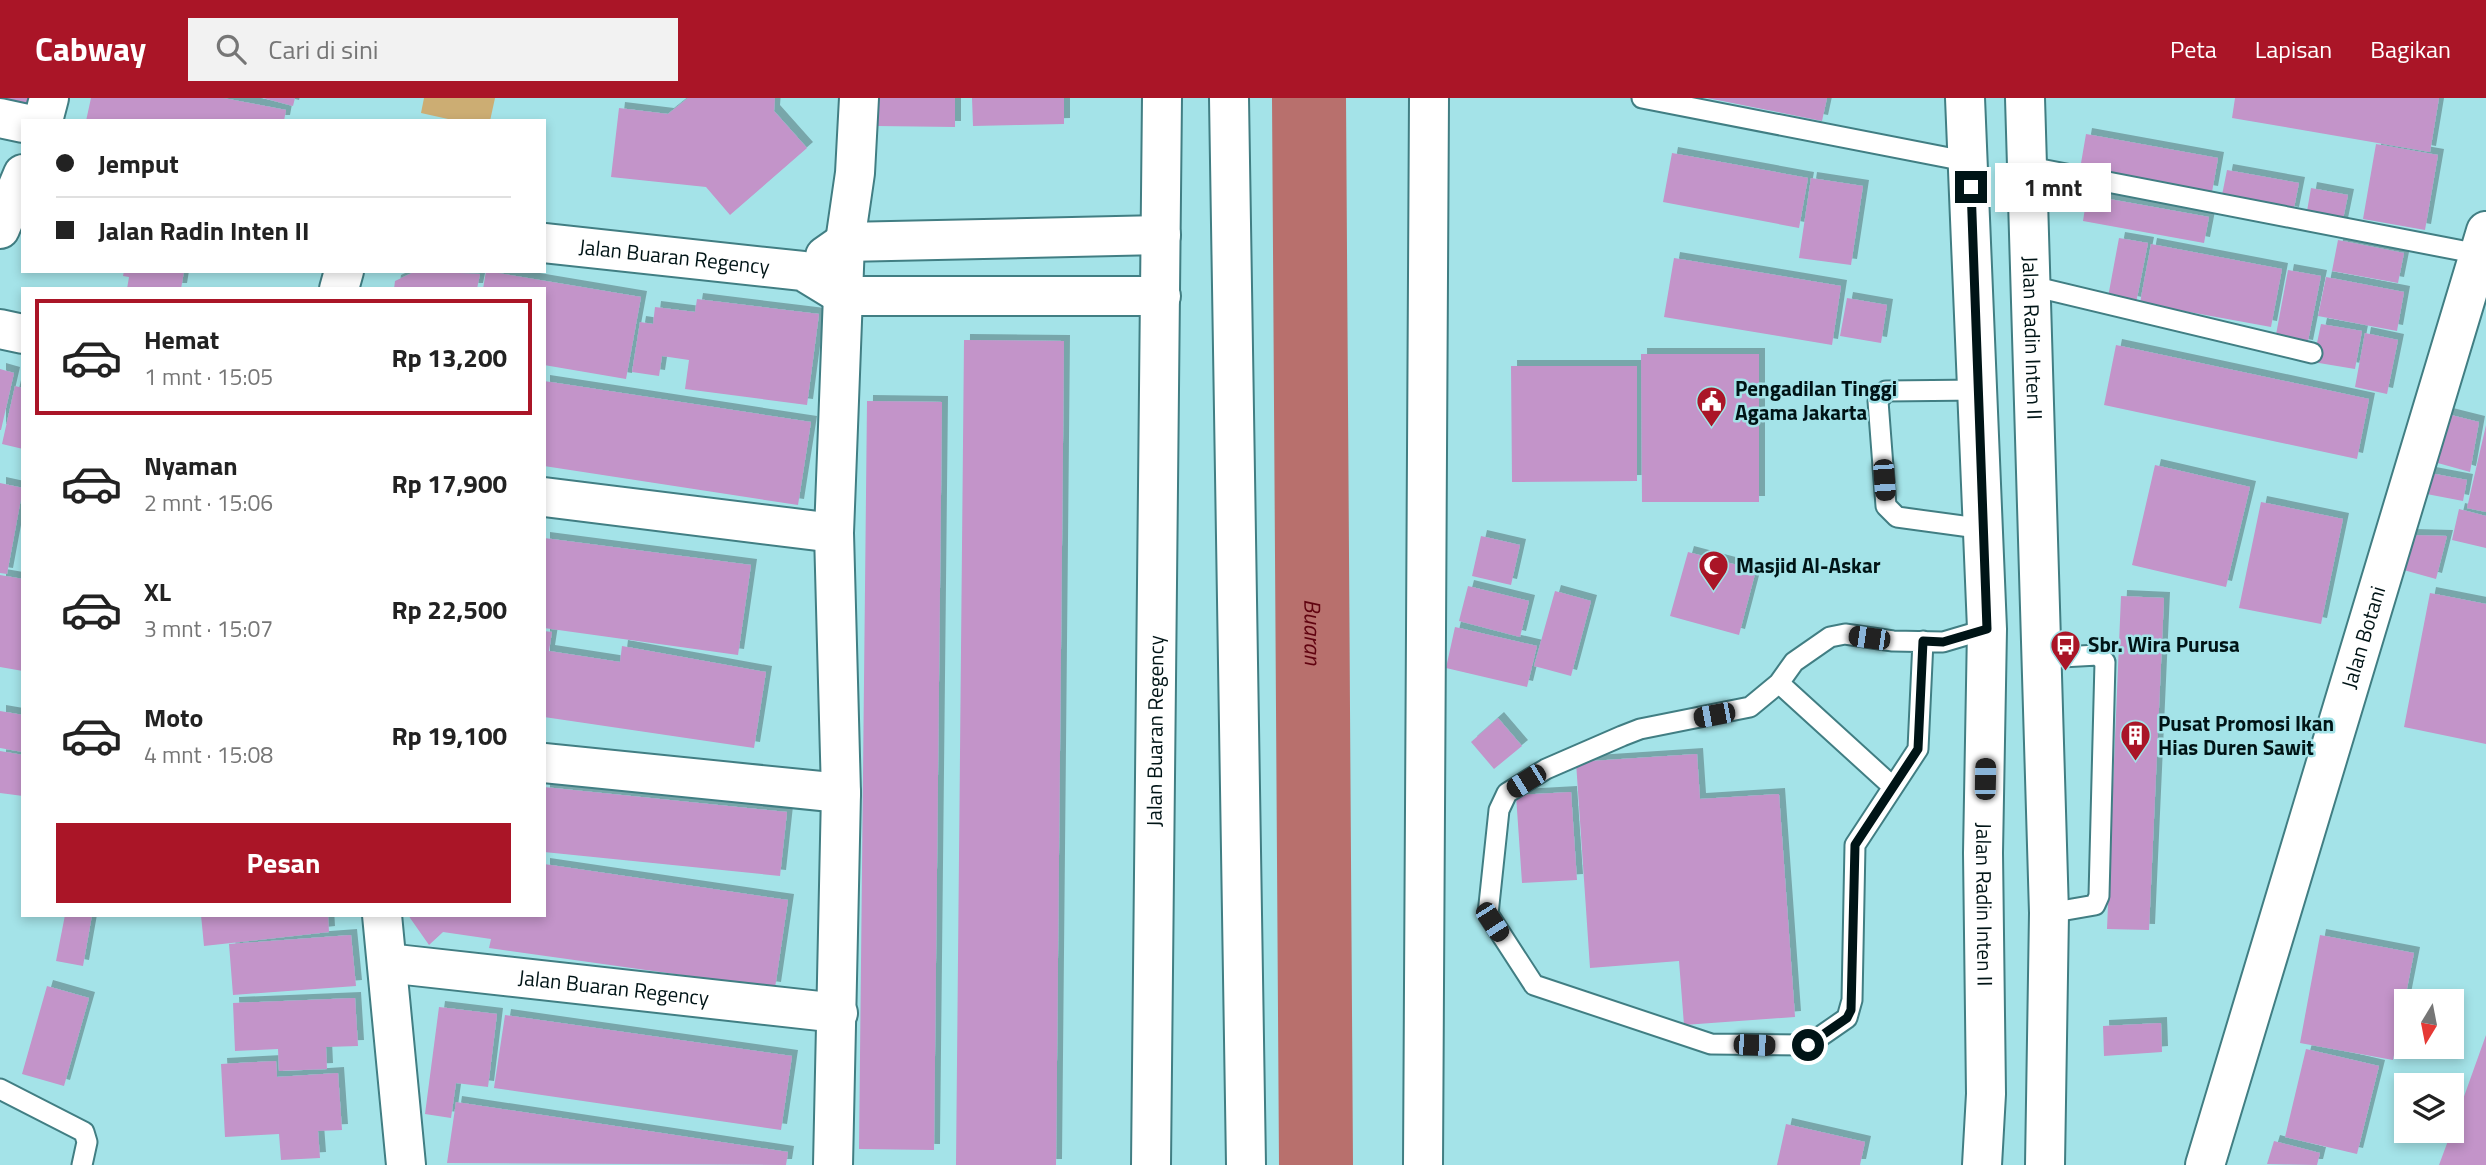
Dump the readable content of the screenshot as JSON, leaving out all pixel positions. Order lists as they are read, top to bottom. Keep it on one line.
{"streets":{"street":["Jalan Buaran Regency","Jalan Radin Inten II","Jalan Botani"]},"water":["Buaran"],"places":{"public building":["Pengadilan Tinggi Agama Jakarta"],"mosque":["Masjid Al-Askar"],"bus stop":["Sbr. Wira Purusa"],"building":["Pusat Promosi Ikan Hias Duren Sawit"]},"north":"bottom","page":{"header":"Cabway","search":"Cari di sini","nav":["Peta","Lapisan","Bagikan"],"banner":["Jemput","Jalan Radin Inten II"],"bubble":"1 mnt","list":[{"name":"Hemat","note":"1 mnt · 15:05","value":"Rp 13,200"},{"name":"Nyaman","note":"2 mnt · 15:06","value":"Rp 17,900"},{"name":"XL","note":"3 mnt · 15:07","value":"Rp 22,500"},{"name":"Moto","note":"4 mnt · 15:08","value":"Rp 19,100"}],"buttons":"Pesan"}}
